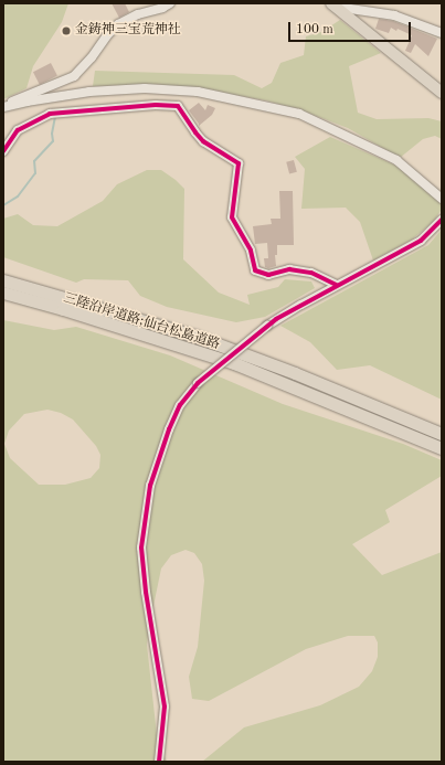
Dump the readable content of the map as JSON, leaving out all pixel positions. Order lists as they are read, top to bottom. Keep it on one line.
{"streets":{"highway":["三陸沿岸道路;仙台松島道路"]},"places":["金鋳神三宝荒神社"],"scale_bar":"100 m"}
